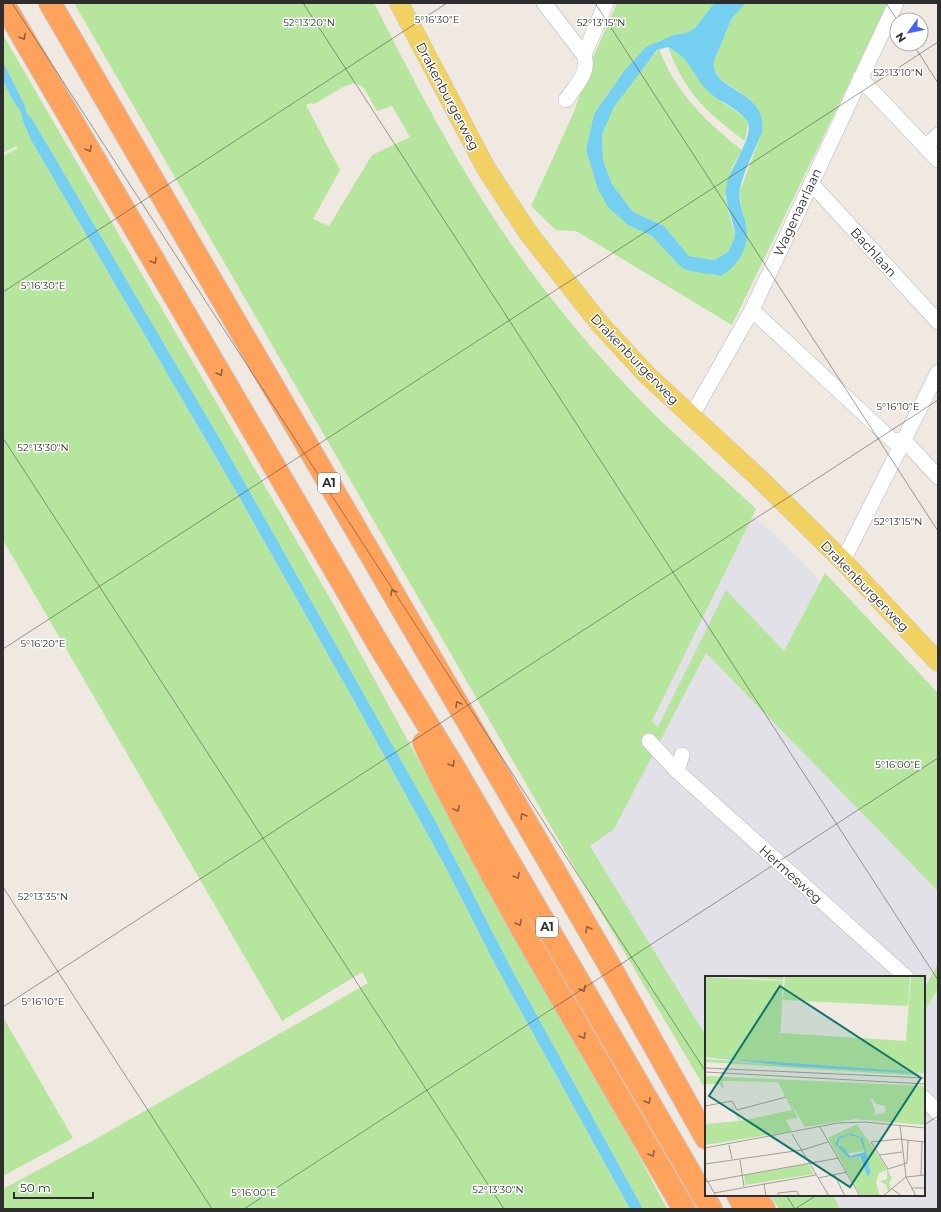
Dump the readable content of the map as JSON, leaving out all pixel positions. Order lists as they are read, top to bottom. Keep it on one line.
{"streets":{"highway":["A1"],"main road":["Drakenburgerweg"],"street":["Wagenaarlaan","Bachlaan","Hermesweg"]},"crossings":[["Drakenburgerweg","Wagenaarlaan"],["Wagenaarlaan","Bachlaan"]],"scale_bar":"50 m","north":"bottom left","coordinates":["5°16'30\"E","52°13'20\"N","52°13'15\"N","52°13'10\"N","5°16'10\"E","52°13'30\"N","5°16'20\"E","5°16'00\"E","52°13'35\"N"]}
